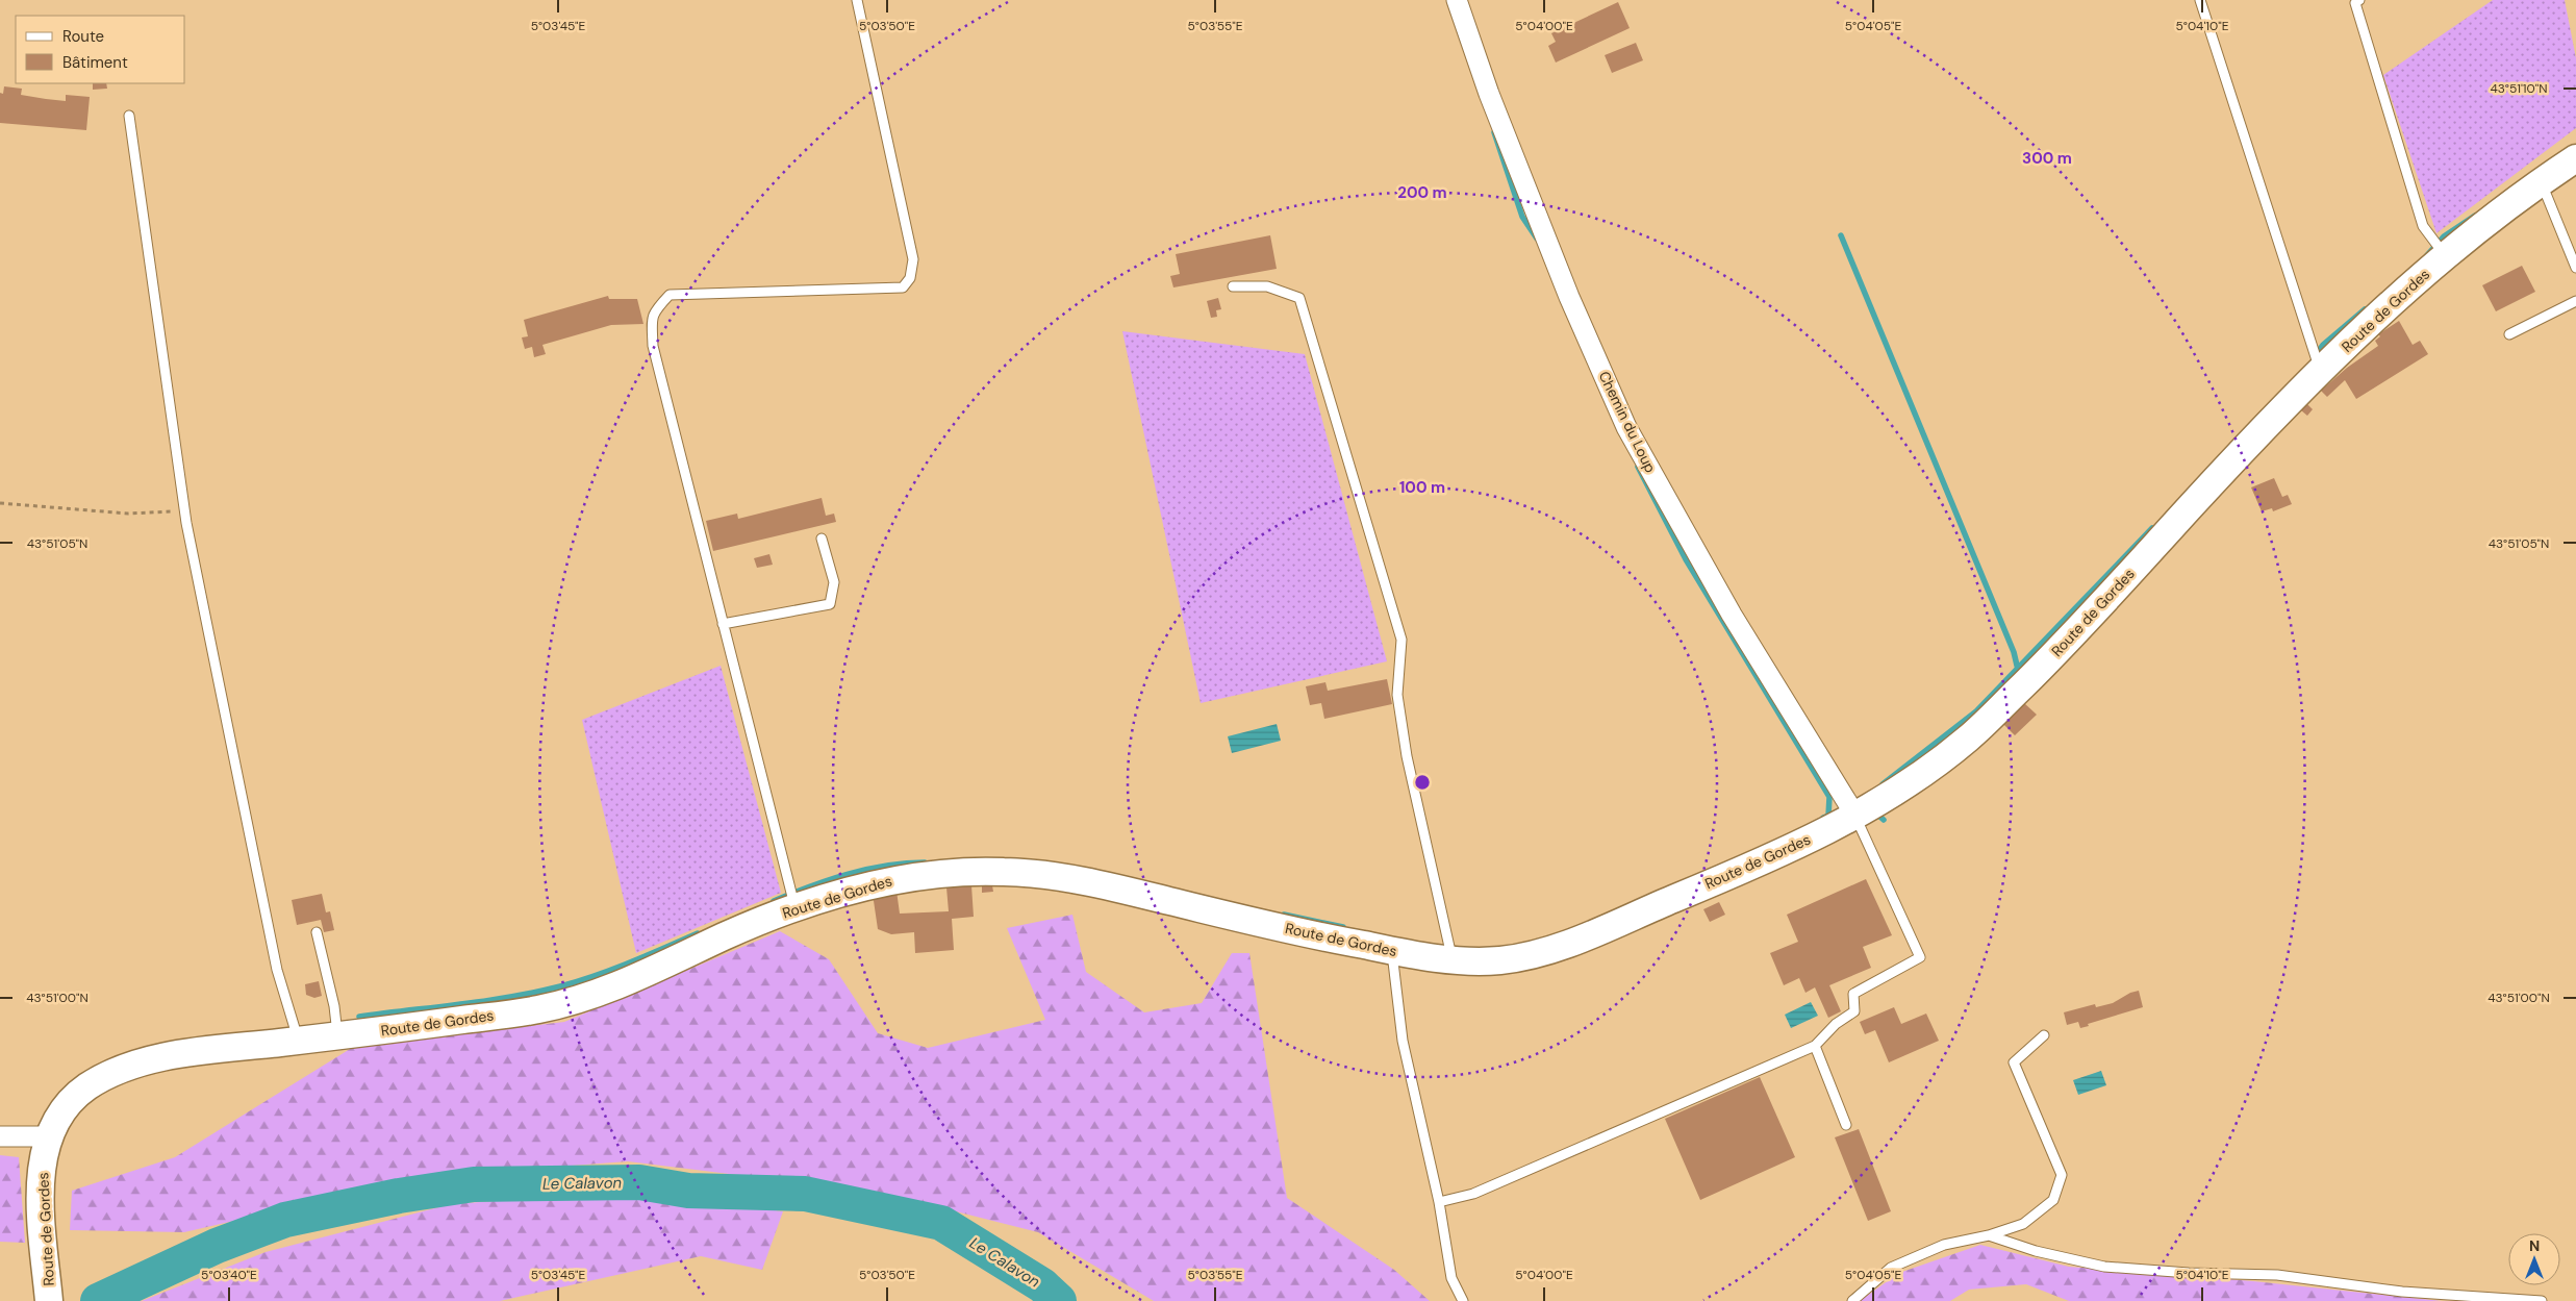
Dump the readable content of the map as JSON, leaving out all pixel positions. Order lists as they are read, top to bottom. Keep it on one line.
{"streets":{"street":["Route de Gordes","Chemin du Loup"]},"crossings":[["Route de Gordes","Chemin du Loup"]],"water":["Le Calavon"],"legend":["Route","Bâtiment"],"north":"top","coordinates":["5°03'45\"E","5°03'50\"E","5°03'55\"E","5°04'00\"E","5°04'05\"E","5°04'10\"E","43°51'10\"N","43°51'05\"N","43°51'00\"N","5°03'40\"E"],"rings":["300 m","200 m","100 m"]}
